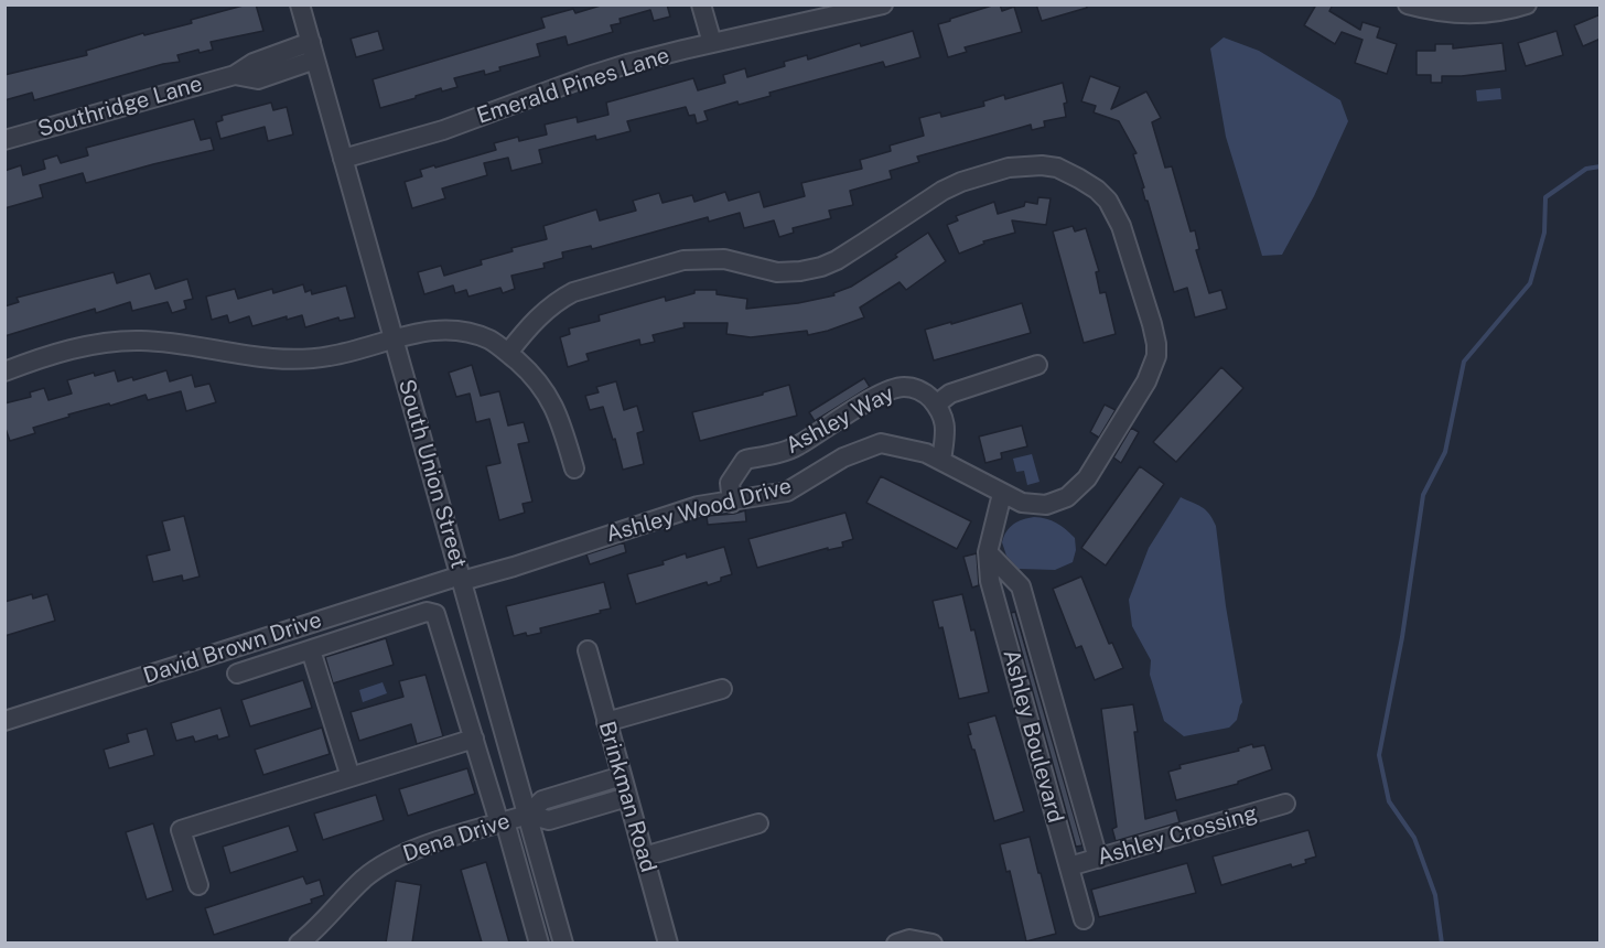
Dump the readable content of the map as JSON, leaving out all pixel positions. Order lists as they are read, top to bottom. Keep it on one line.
{"streets":{"street":["Emerald Pines Lane","Southridge Lane","Ashley Way","South Union Street","Ashley Wood Drive","David Brown Drive","Ashley Boulevard","Brinkman Road","Ashley Crossing","Dena Drive"]},"crossings":[["Emerald Pines Lane","South Union Street"],["Southridge Lane","South Union Street"],["Ashley Way","Ashley Wood Drive"],["South Union Street","Ashley Wood Drive"],["South Union Street","David Brown Drive"],["South Union Street","Dena Drive"],["Ashley Wood Drive","David Brown Drive"],["Ashley Wood Drive","Ashley Boulevard"],["Ashley Boulevard","Ashley Crossing"]]}
